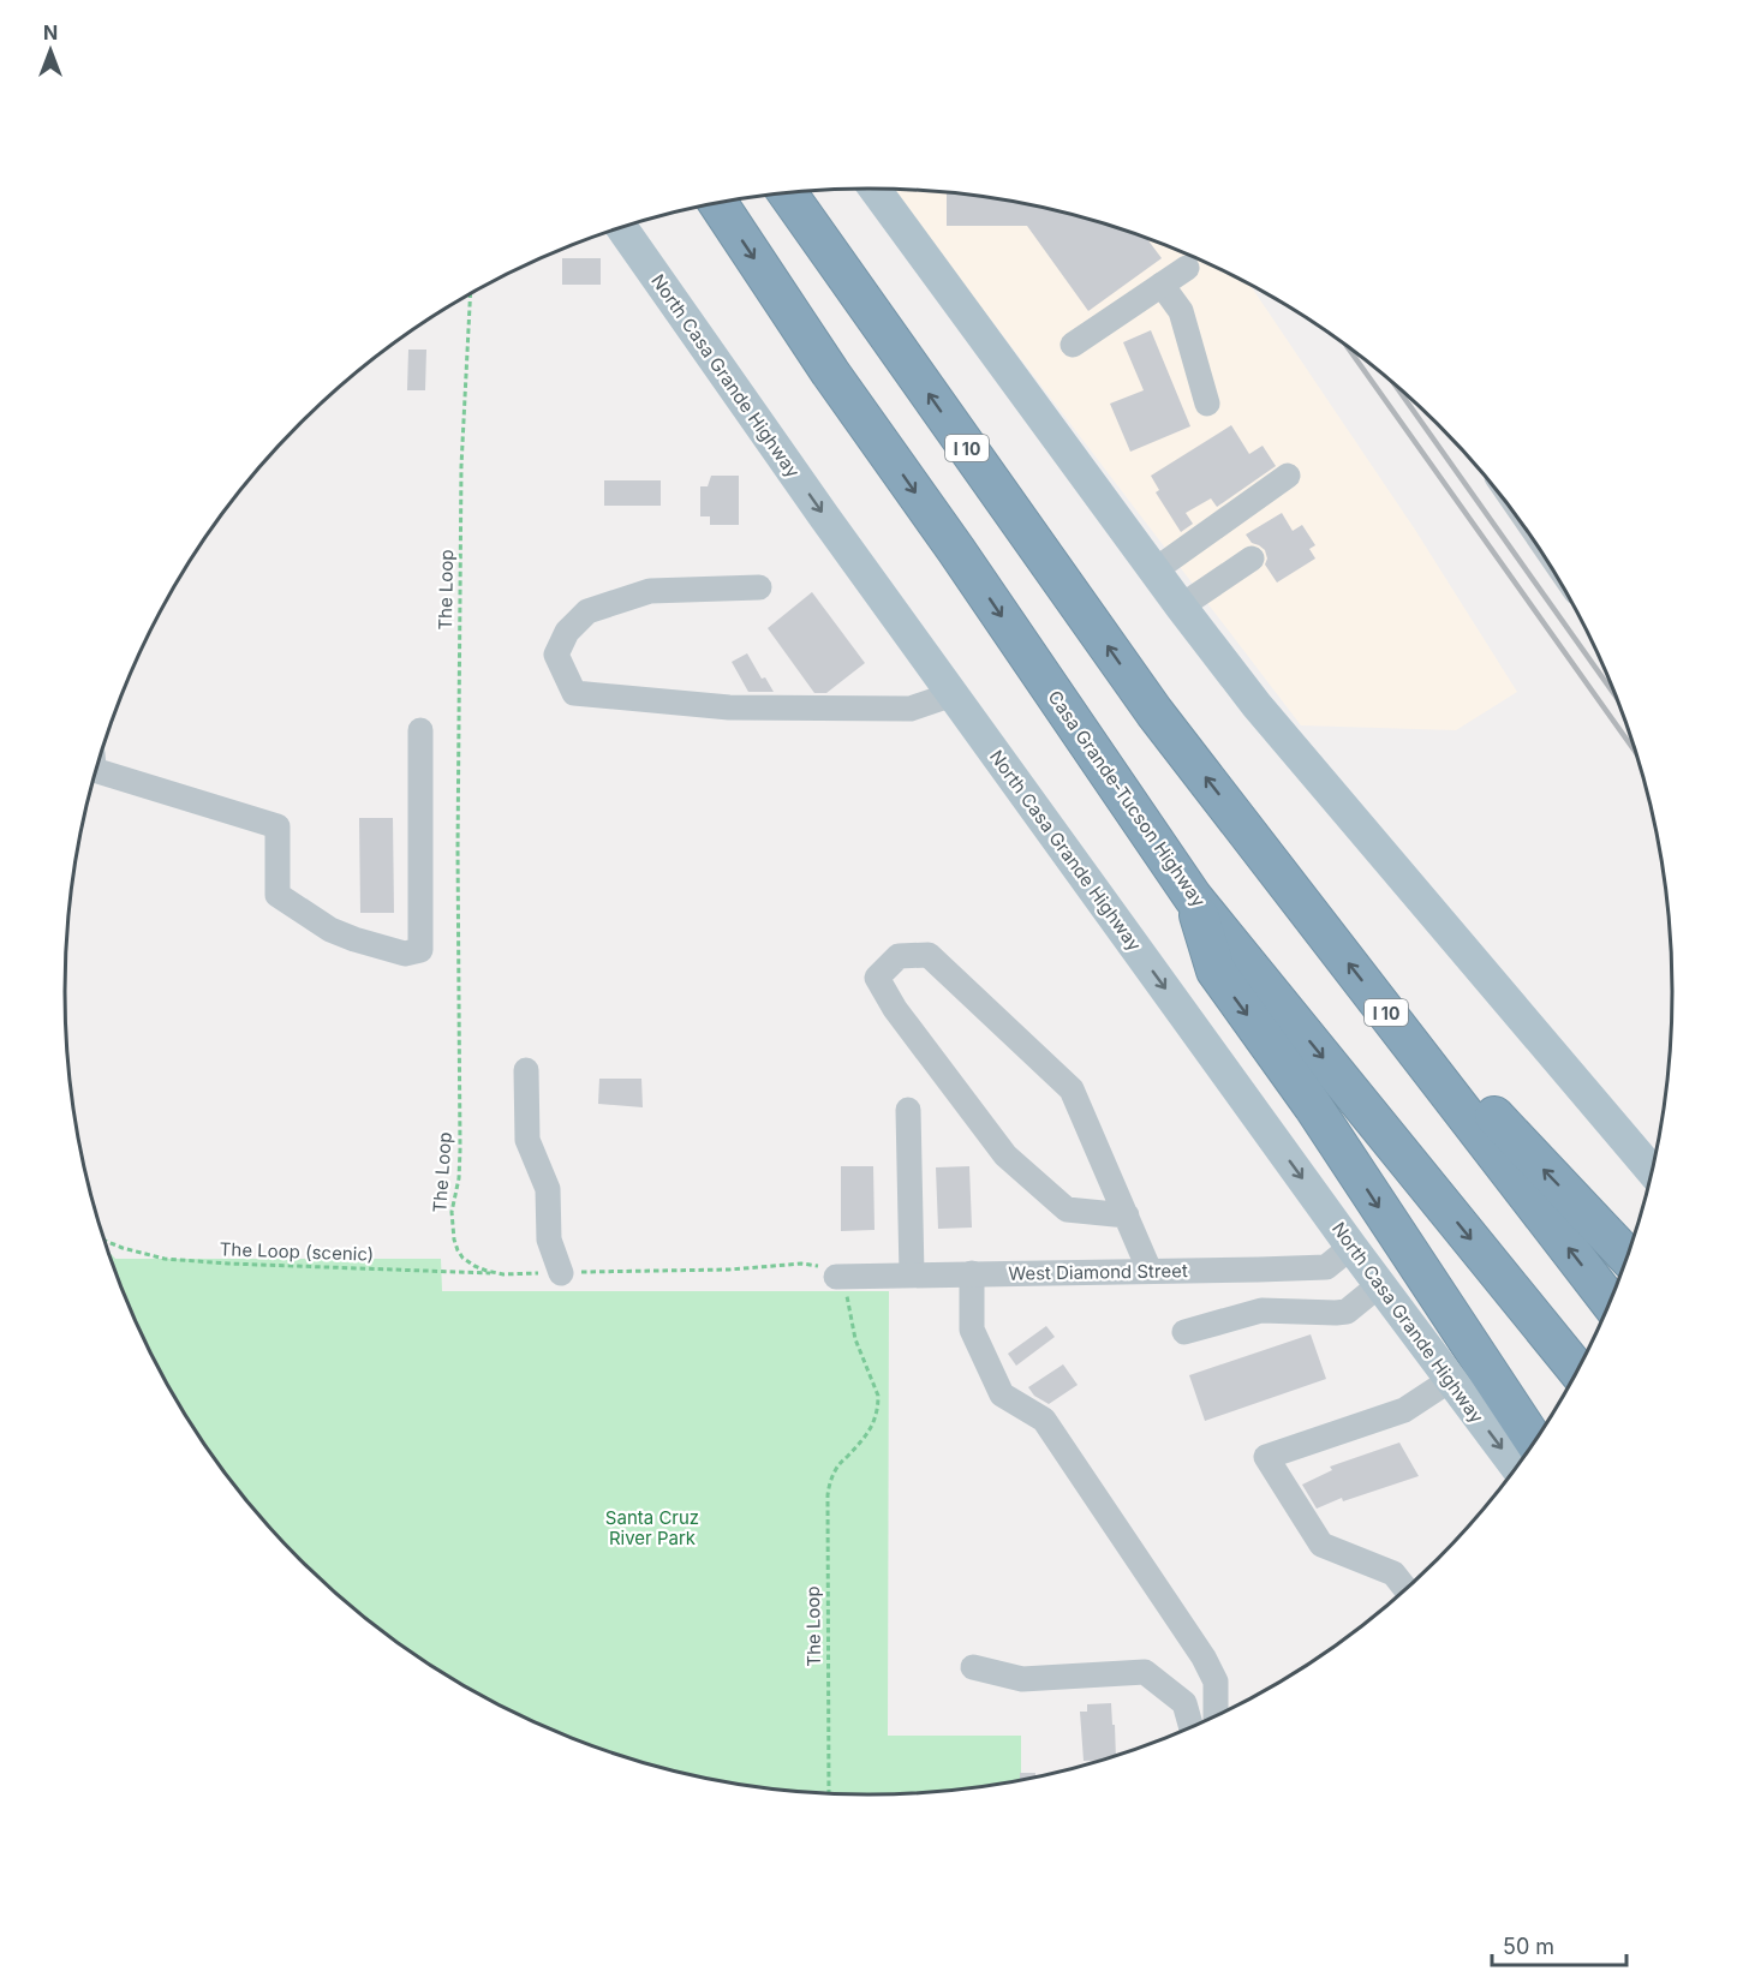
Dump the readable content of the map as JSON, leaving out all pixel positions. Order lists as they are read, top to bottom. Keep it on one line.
{"streets":{"highway":["I 10","Casa Grande-Tucson Highway"],"main road":["North Casa Grande Highway"],"street":["West Diamond Street"],"path":["The Loop","The Loop (scenic)"]},"crossings":[["North Casa Grande Highway","West Diamond Street"],["The Loop","The Loop (scenic)"],["The Loop","West Diamond Street"]],"parks":["Santa Cruz River Park"],"scale_bar":"50 m","north":"top"}
